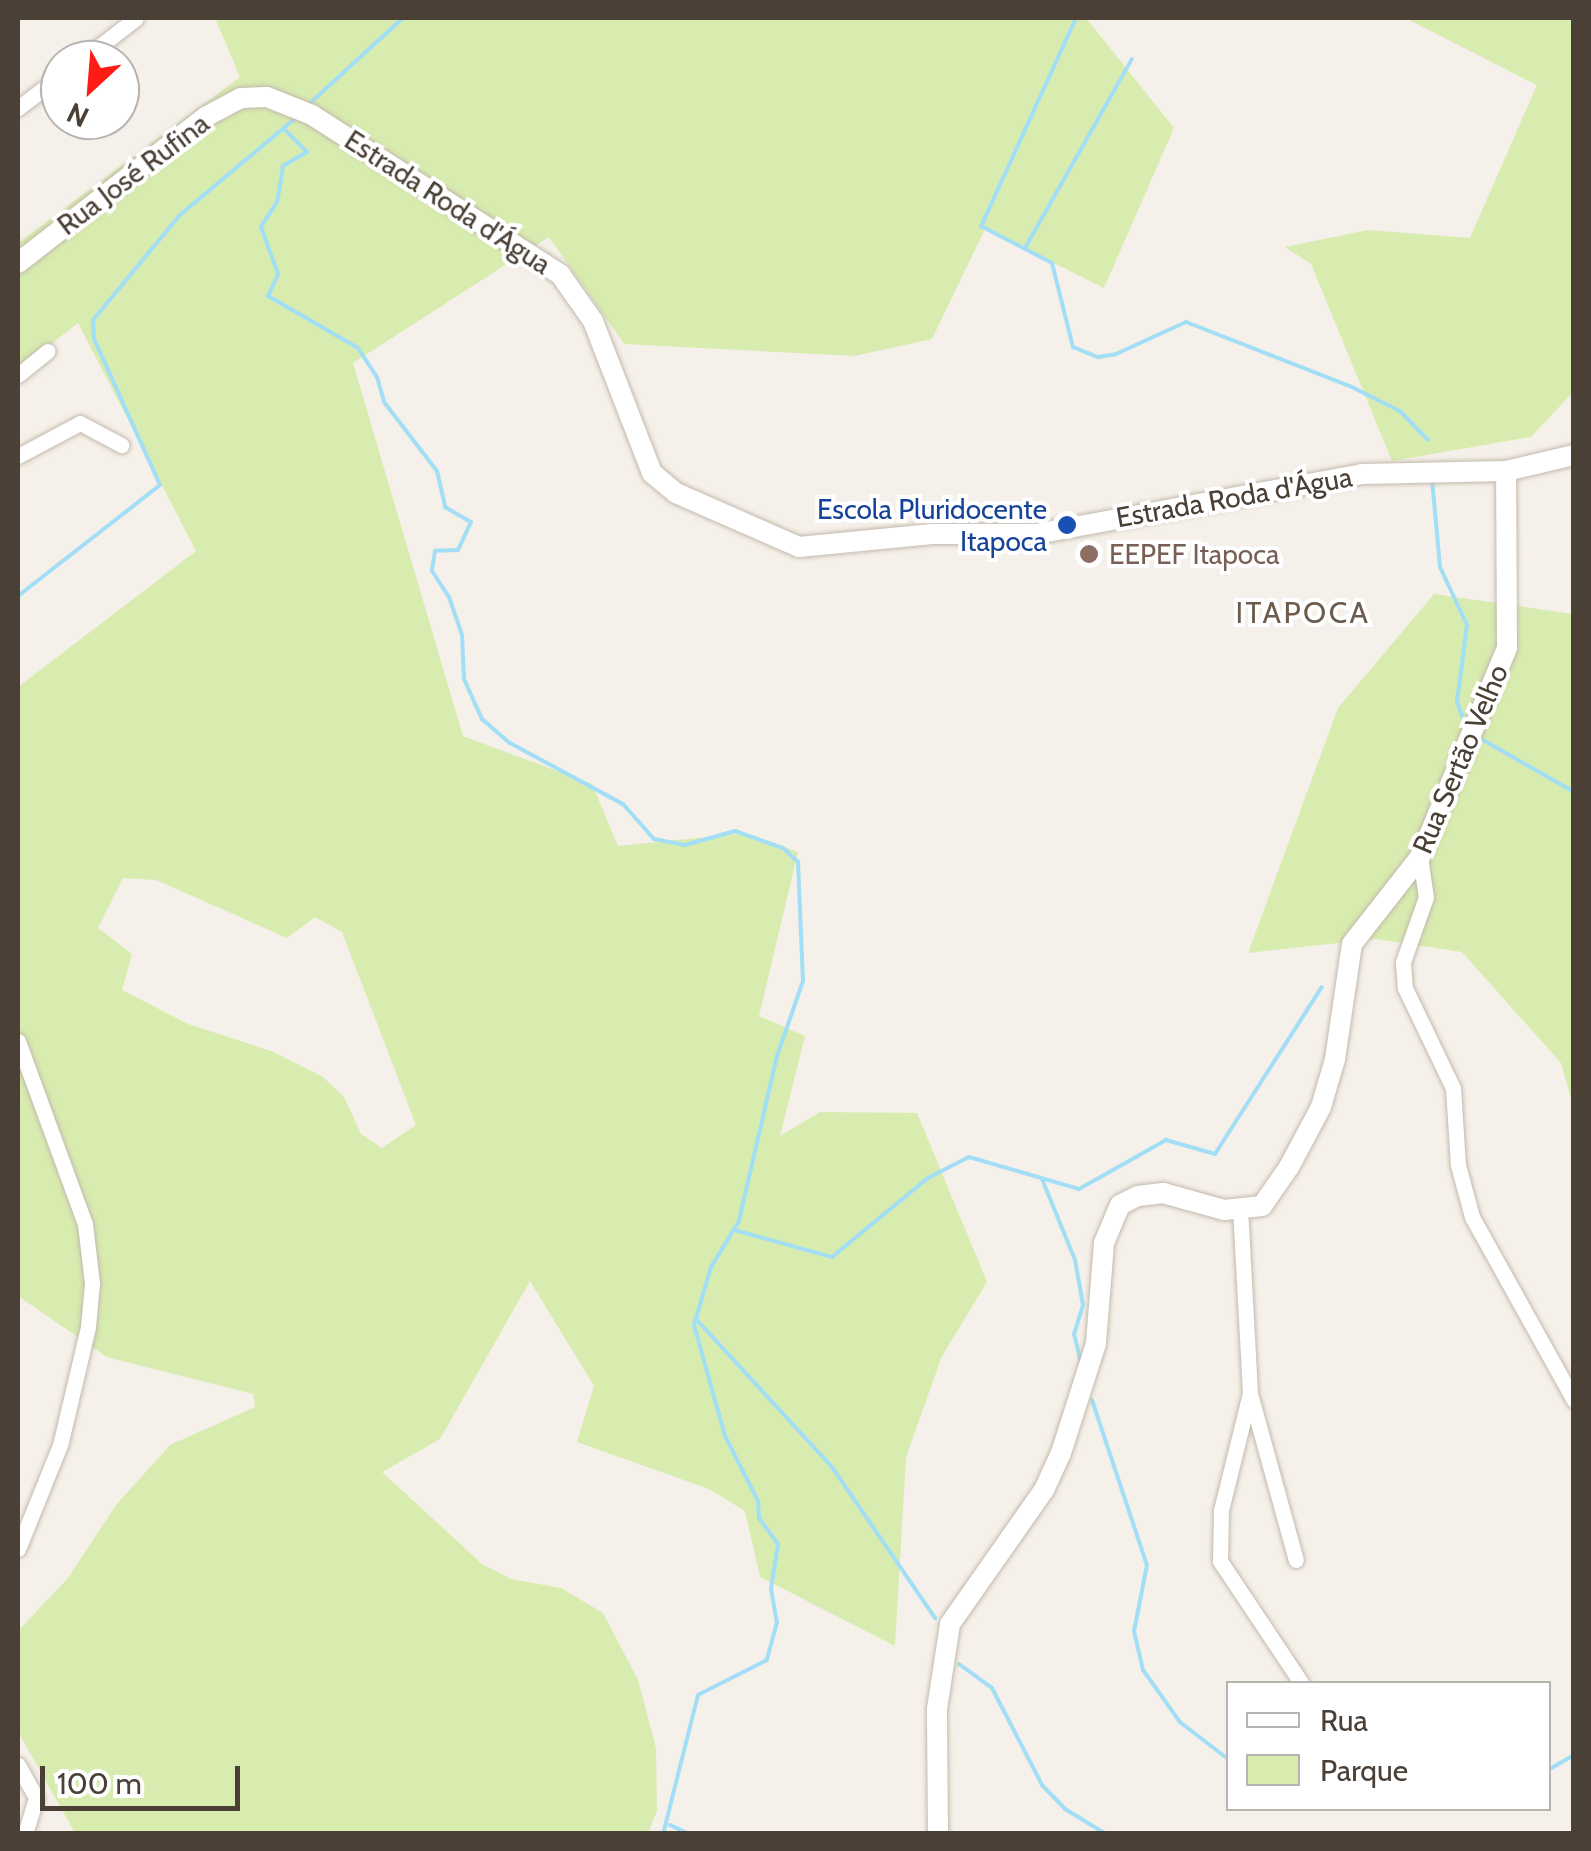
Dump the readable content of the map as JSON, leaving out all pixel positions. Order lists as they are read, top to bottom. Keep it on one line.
{"streets":{"street":["Rua José Rufina","Estrada Roda d'Água","Rua Sertão Velho"]},"crossings":[["Rua José Rufina","Estrada Roda d'Água"],["Estrada Roda d'Água","Rua Sertão Velho"]],"districts":["ITAPOCA"],"places":["Escola Pluridocente Itapoca","EEPEF Itapoca"],"legend":["Rua","Parque"],"scale_bar":"100 m","north":"bottom left"}
